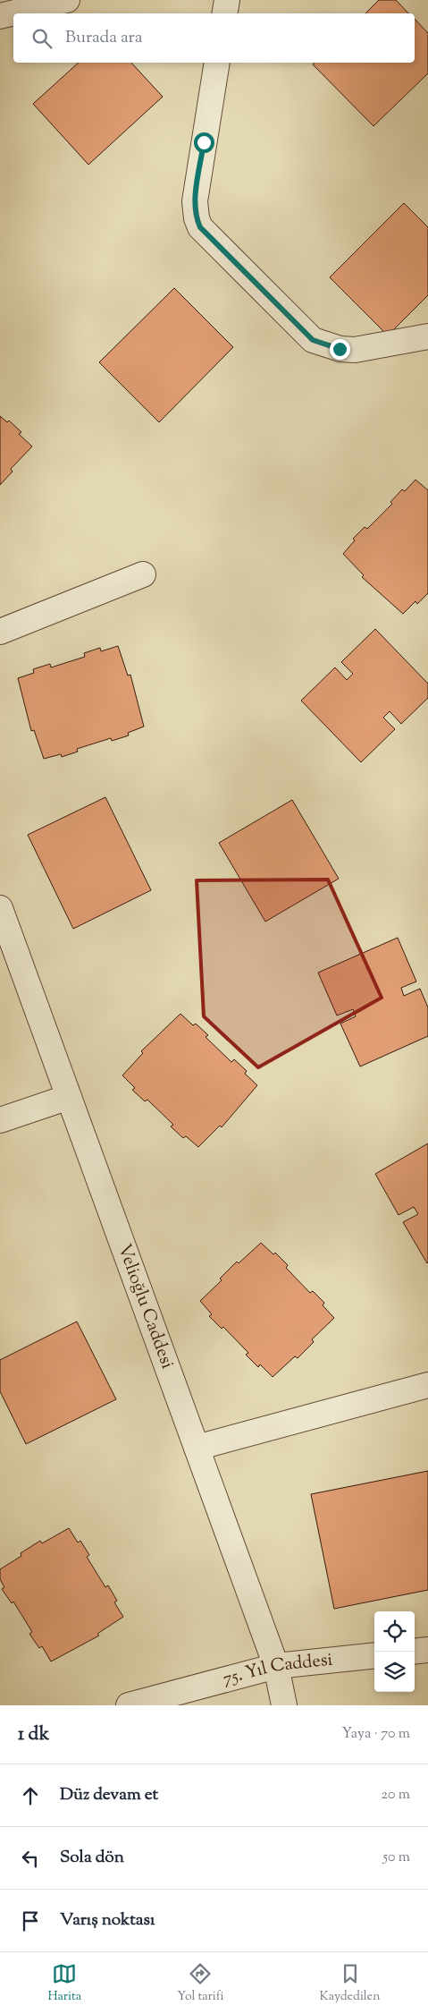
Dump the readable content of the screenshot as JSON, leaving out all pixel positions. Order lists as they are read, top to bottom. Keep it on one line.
{"streets":{"street":["Velioğlu Caddesi","75. Yıl Caddesi"]},"crossings":[["Velioğlu Caddesi","75. Yıl Caddesi"]],"page":{"search":"Burada ara","heading":["1 dk","Yaya · 70 m"],"list":[["Düz devam et","20 m"],["Sola dön","50 m"],"Varış noktası"],"nav":["Harita","Yol tarifi","Kaydedilen"]}}
